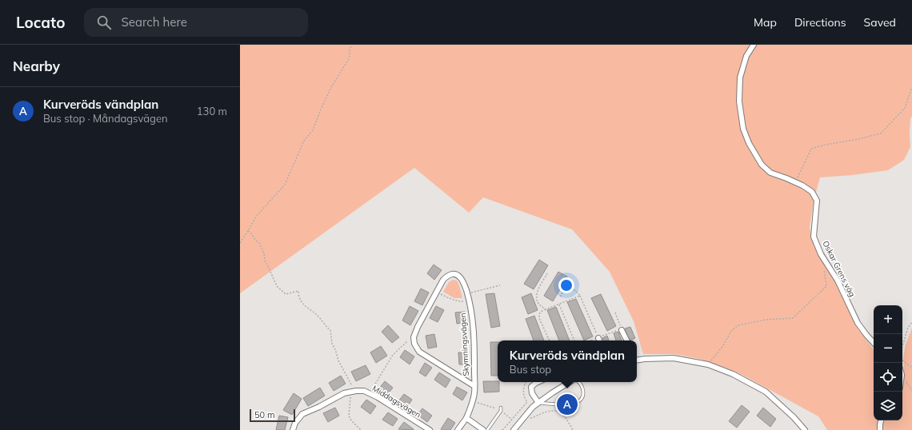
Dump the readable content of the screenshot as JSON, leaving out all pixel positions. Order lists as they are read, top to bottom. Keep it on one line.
{"streets":{"street":["Oskar Grens väg","Skymningsvägen","Middagsvägen"]},"scale_bar":"50 m","page":{"header":"Locato","search":"Search here","nav":["Map","Directions","Saved"],"heading":"Nearby","list":[{"mark":"A","name":"Kurveröds vändplan","note":"Bus stop · Måndagsvägen","value":"130 m"}],"map_buttons":["+","−"],"popup":["Kurveröds vändplan","Bus stop"],"pins":"A","scale":"50 m"}}
